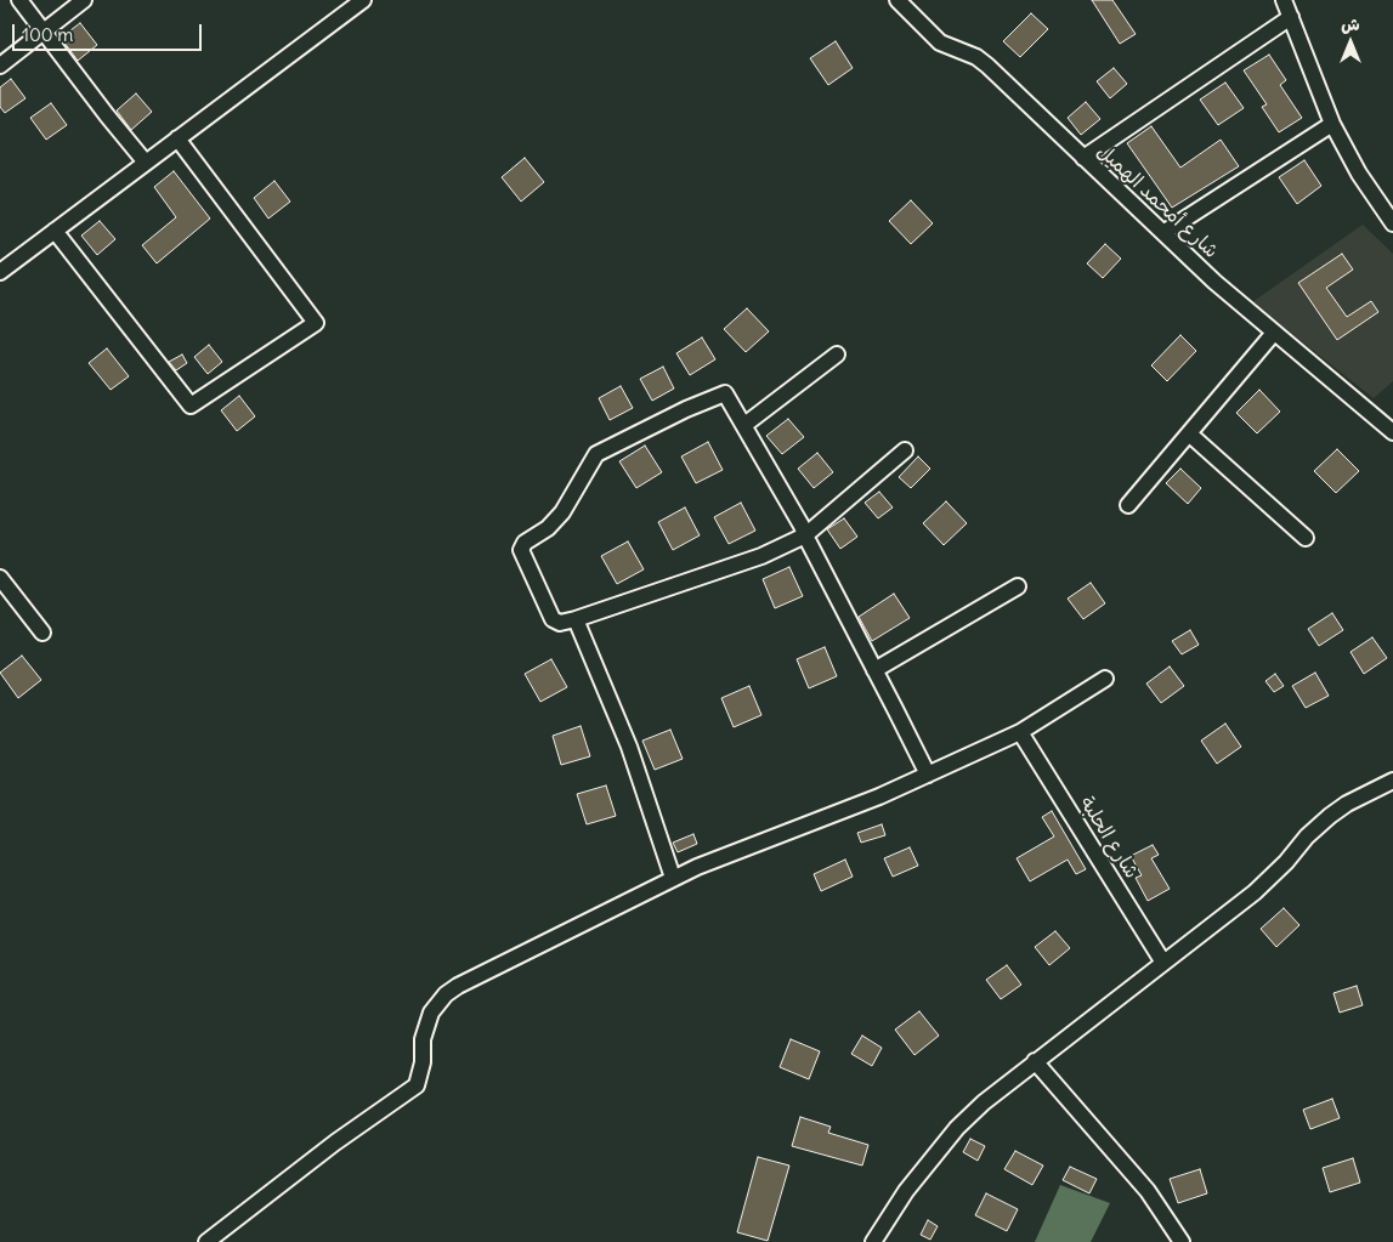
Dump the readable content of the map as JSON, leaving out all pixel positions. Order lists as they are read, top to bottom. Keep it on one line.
{"streets":{"street":["شارع أمحمد الهميل","شارع الحلبة"]},"scale_bar":"100 m","north":"top"}
